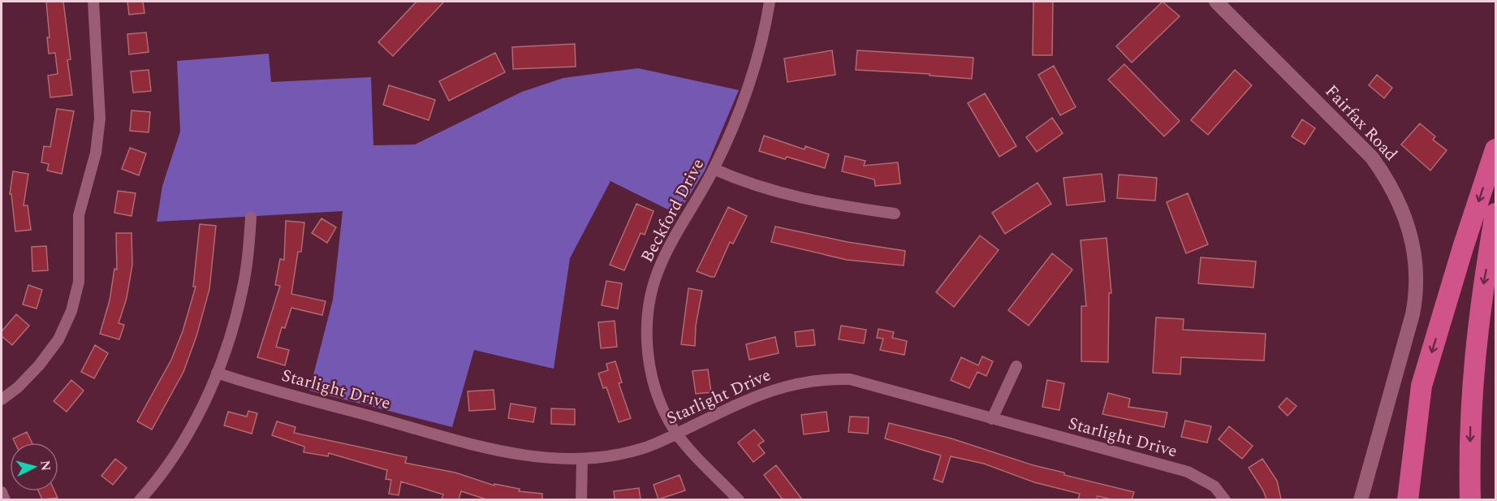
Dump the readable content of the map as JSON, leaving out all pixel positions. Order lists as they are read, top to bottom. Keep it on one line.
{"streets":{"street":["Fairfax Road","Beckford Drive","Starlight Drive"]},"crossings":[["Beckford Drive","Starlight Drive"]],"north":"right"}
